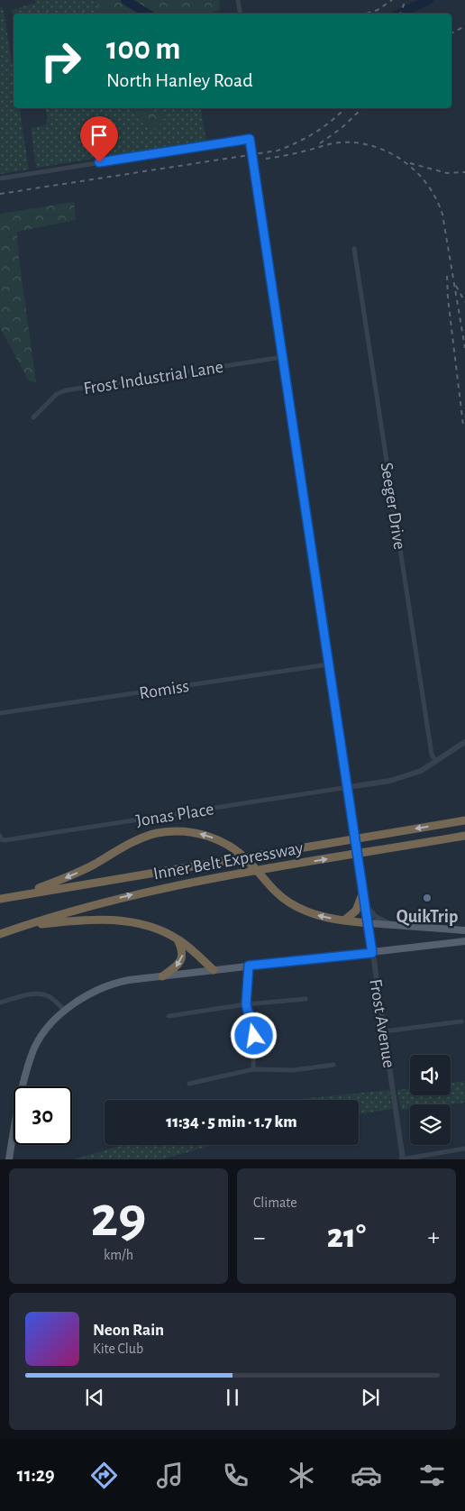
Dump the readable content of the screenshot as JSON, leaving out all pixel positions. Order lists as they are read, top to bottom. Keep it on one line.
{"streets":{"highway":["Inner Belt Expressway"],"street":["Frost Industrial Lane","Seeger Drive","Romiss","Jonas Place","Frost Avenue"]},"crossings":[["Frost Industrial Lane","Frost Avenue"],["Romiss","Frost Avenue"],["Jonas Place","Frost Avenue"]],"places":["QuikTrip"],"page":{"turn":["100 m","North Hanley Road"],"limit":"30","trip":"11:34 · 5 min · 1.7 km","tile":[["29","km/h"],"Climate"],"heat":["−","21°","+"],"song":["Neon Rain","Kite Club"],"tabs":"11:29"}}
